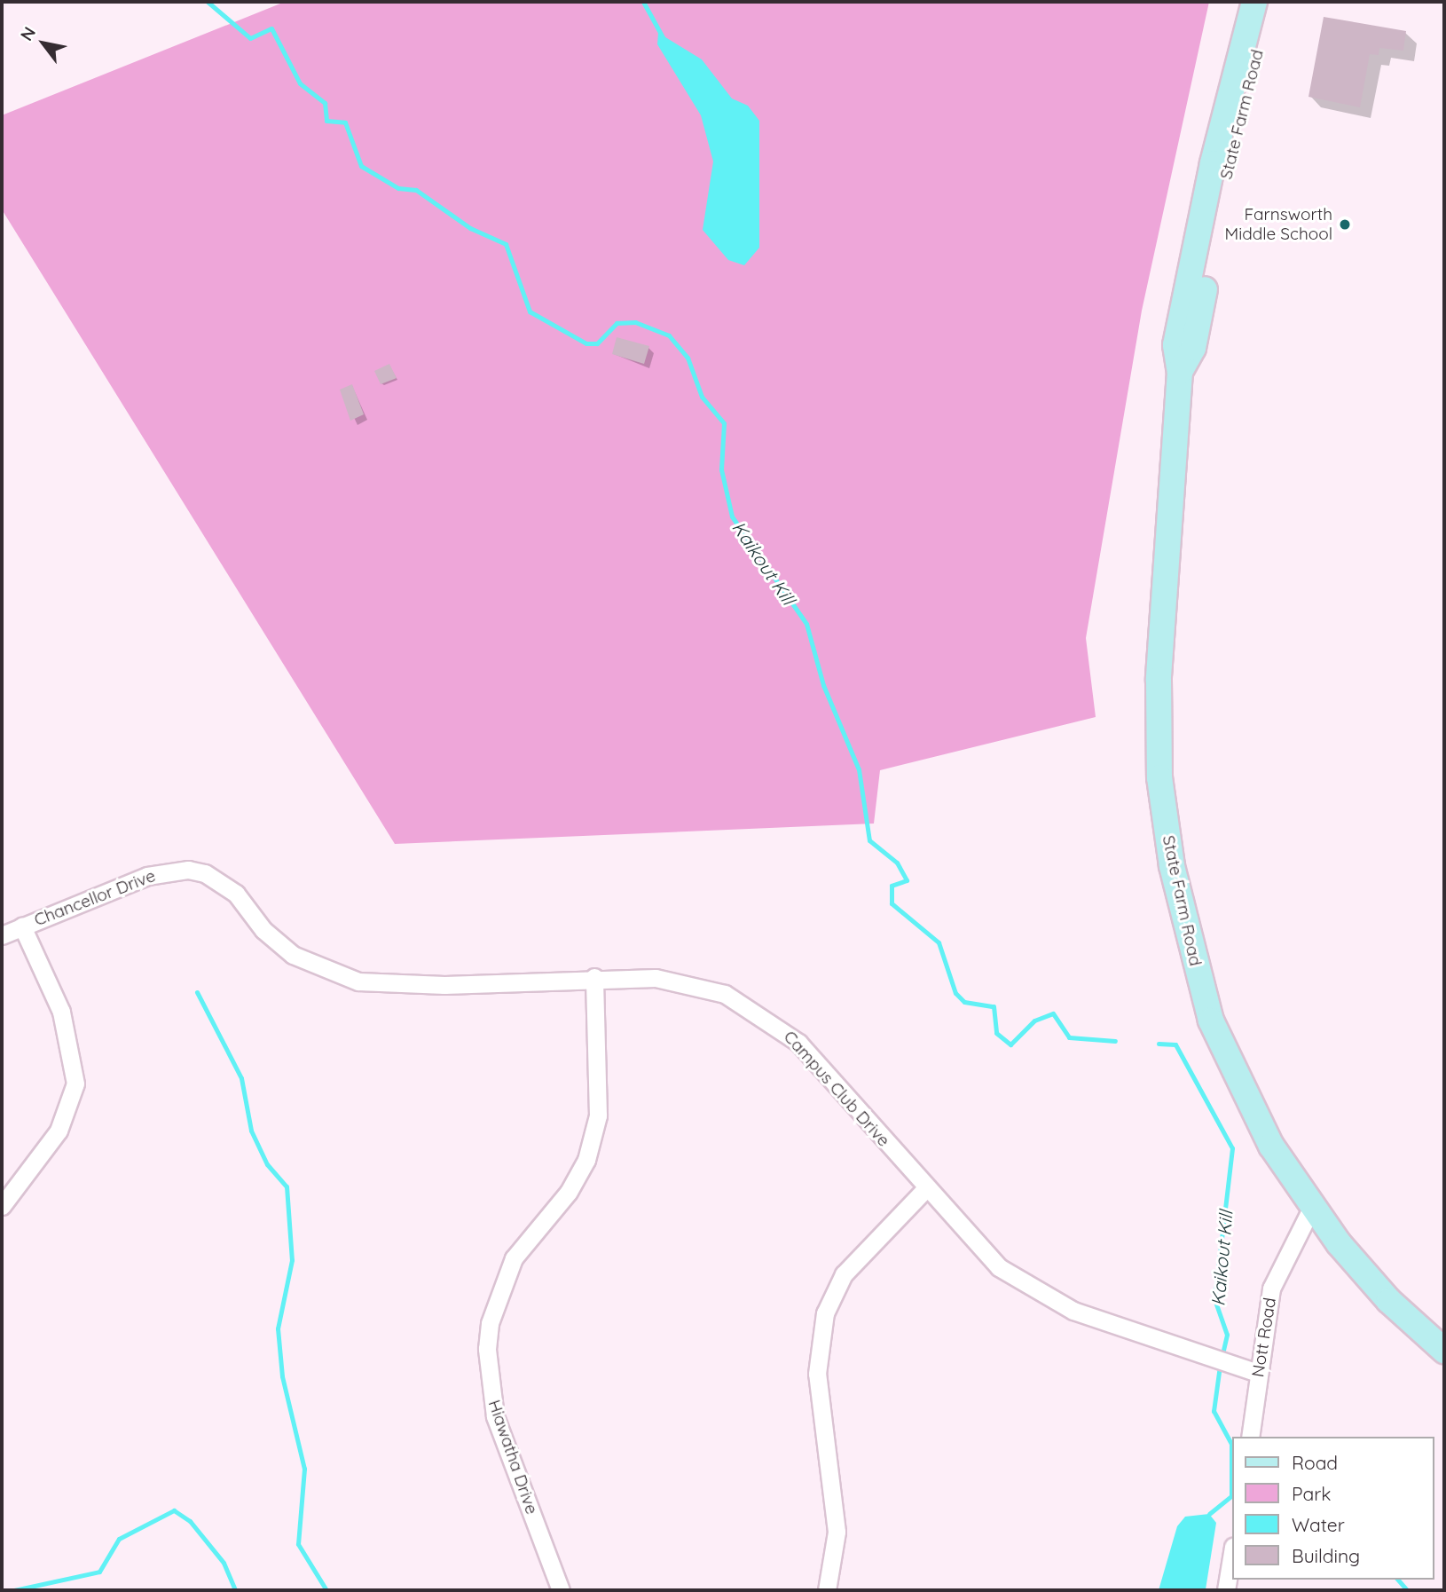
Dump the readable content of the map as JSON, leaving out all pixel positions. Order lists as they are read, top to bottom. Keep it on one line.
{"streets":{"main road":["State Farm Road"],"street":["Chancellor Drive","Campus Club Drive","Nott Road","Hiawatha Drive"]},"crossings":[["State Farm Road","Nott Road"],["Chancellor Drive","Campus Club Drive"],["Campus Club Drive","Nott Road"],["Campus Club Drive","Hiawatha Drive"]],"water":["Kaikout Kill"],"places":["Farnsworth Middle School"],"legend":["Road","Park","Water","Building"],"north":"top left"}
